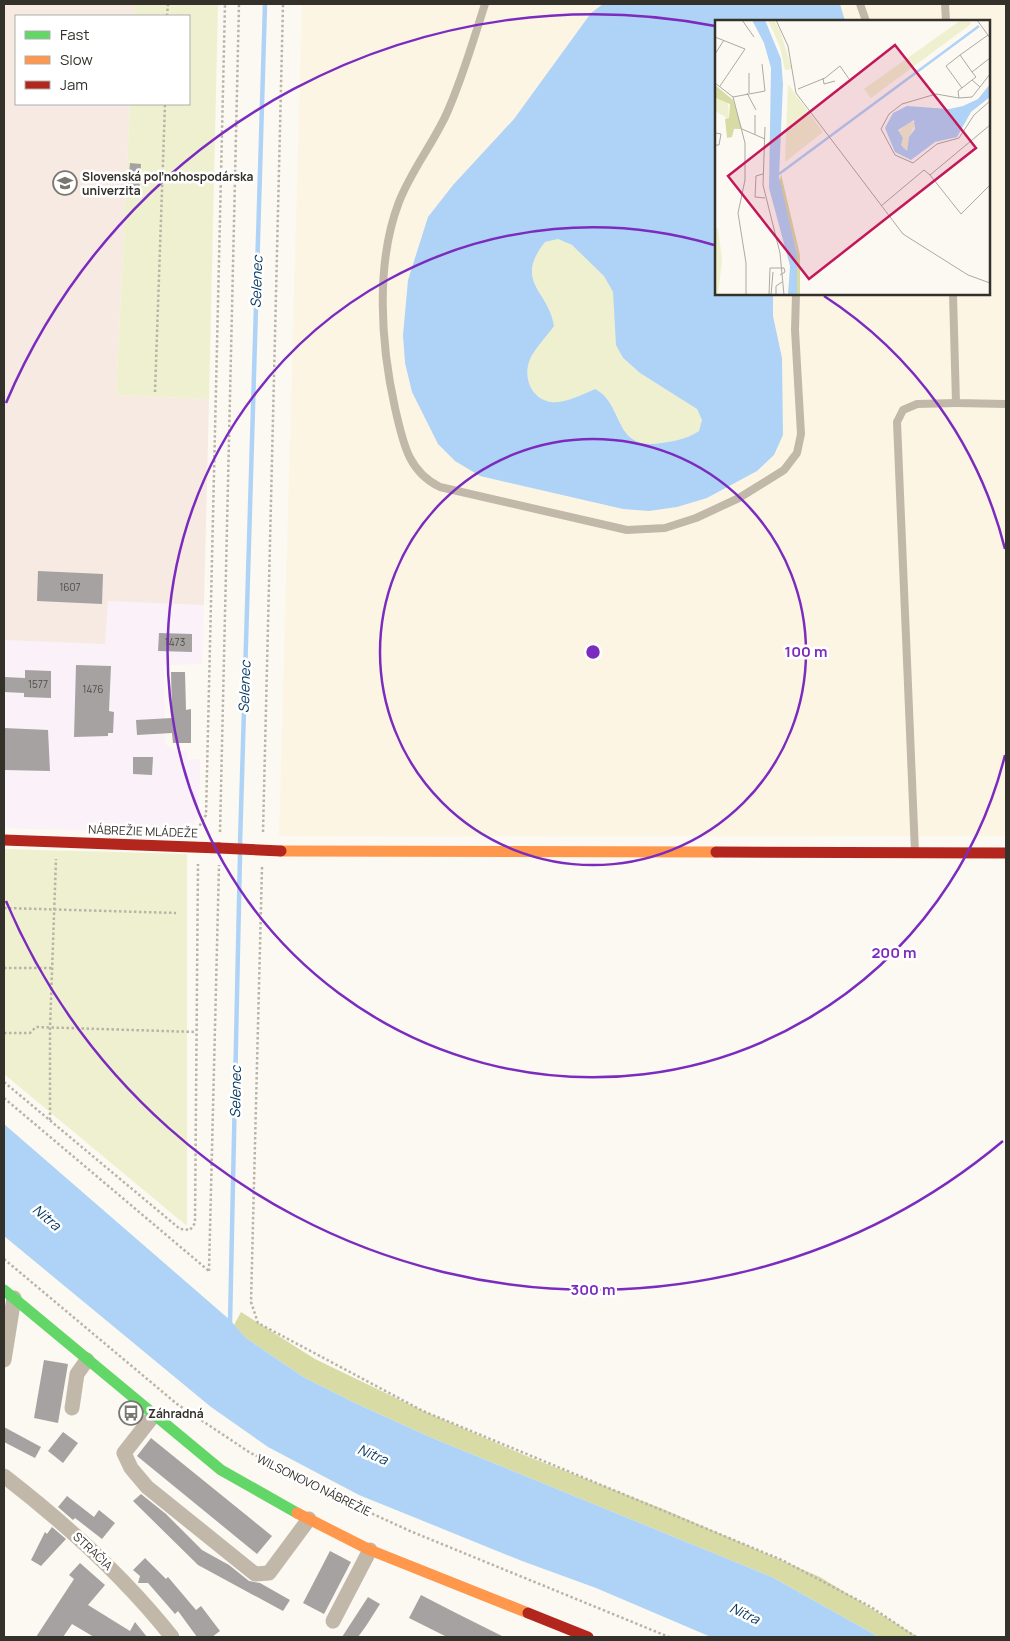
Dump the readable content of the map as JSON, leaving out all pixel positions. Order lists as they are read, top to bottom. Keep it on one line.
{"streets":{"street":["NÁBREŽIE MLÁDEŽE","STRAČIA"],"path":["WILSONOVO NÁBREŽIE"]},"water":["Selenec","Nitra"],"places":{"school or university":["Slovenská poľnohospodárska univerzita"],"bus stop":["Záhradná"]},"house_numbers":["1607","1473","1577","1476"],"legend":["Fast","Slow","Jam"],"rings":["100 m","200 m","300 m"]}
